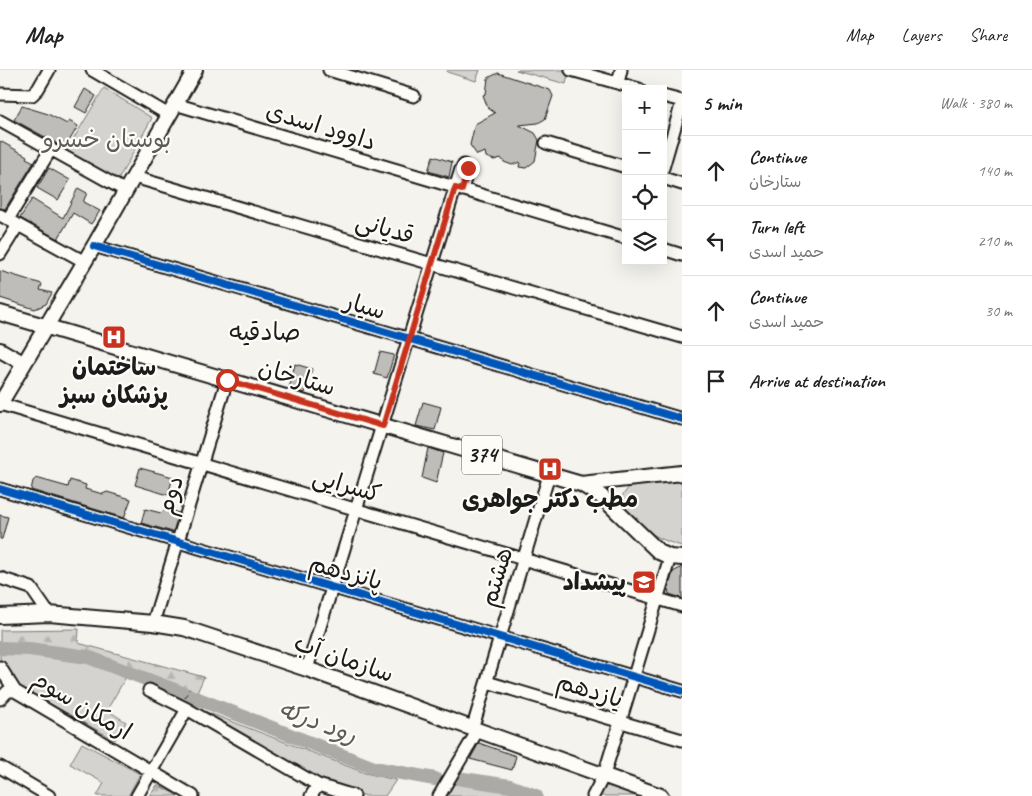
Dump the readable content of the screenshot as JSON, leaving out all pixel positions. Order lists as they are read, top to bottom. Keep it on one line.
{"streets":{"main road":["ستارخان","374","سازمان آب"],"street":["داوود اسدی","قدیانی","سیار","کسرایی","دوم","پانزدهم","هشتم","یازدهم","ارمکان سوم"]},"crossings":[["ستارخان","دوم"],["ستارخان","هشتم"],["کسرایی","دوم"],["کسرایی","هشتم"],["دوم","پانزدهم"],["دوم","سازمان آب"],["پانزدهم","هشتم"],["هشتم","سازمان آب"],["هشتم","یازدهم"]],"districts":["صادقیه"],"water":["رود درکه"],"parks":["بوستان خسرو"],"places":{"hospital":["ساختمان پزشکان سبز","مطب دکتر جواهری"],"school or university":["پیشداد"]},"page":{"header":"Map","nav":["Map","Layers","Share"],"heading":["5 min","Walk · 380 m"],"map_buttons":["+","−"],"list":[["Continue","ستارخان","140 m"],["Turn left","حمید اسدی","210 m"],["Continue","حمید اسدی","30 m"],"Arrive at destination"]}}
